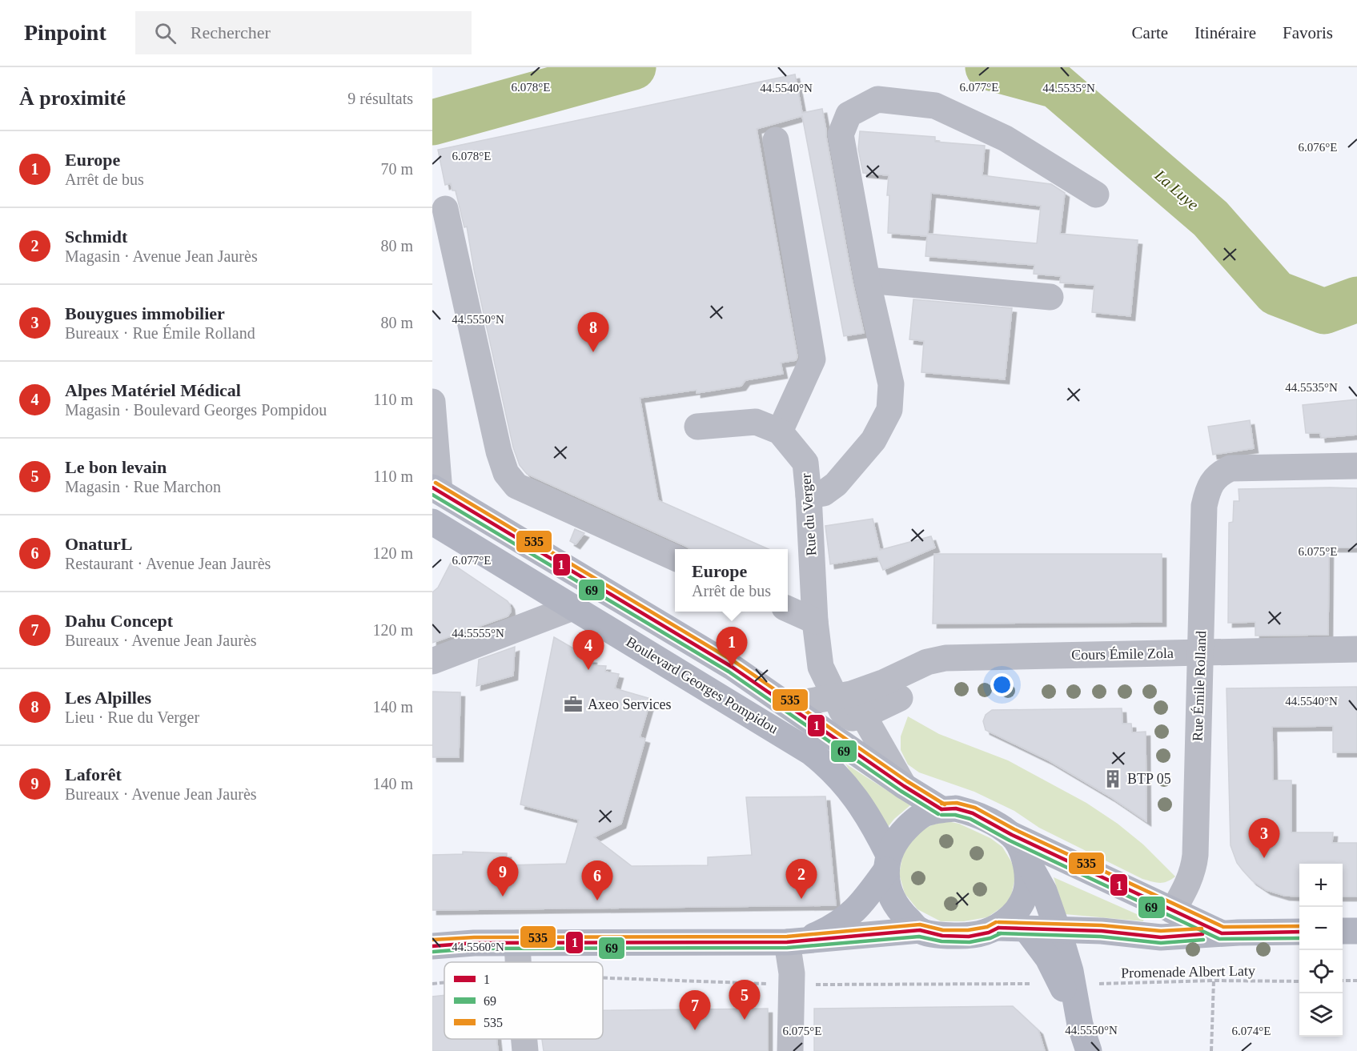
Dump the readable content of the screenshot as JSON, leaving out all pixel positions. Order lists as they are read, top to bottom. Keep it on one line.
{"streets":{"main road":["Boulevard Georges Pompidou"],"street":["Rue du Verger","Cours Émile Zola","Rue Émile Rolland"],"path":["Promenade Albert Laty"]},"crossings":[["Rue du Verger","Cours Émile Zola"],["Cours Émile Zola","Boulevard Georges Pompidou"],["Cours Émile Zola","Rue Émile Rolland"]],"water":["La Luye"],"places":{"office":["Axeo Services"],"building":["BTP 05"]},"lines":["transit line 535","transit line 1","transit line 69"],"legend":["1","69","535"],"page":{"header":"Pinpoint","search":"Rechercher","nav":["Carte","Itinéraire","Favoris"],"heading":["À proximité","9 résultats"],"list":[{"mark":"1","name":"Europe","note":"Arrêt de bus","value":"70 m"},{"mark":"2","name":"Schmidt","note":"Magasin · Avenue Jean Jaurès","value":"80 m"},{"mark":"3","name":"Bouygues immobilier","note":"Bureaux · Rue Émile Rolland","value":"80 m"},{"mark":"4","name":"Alpes Matériel Médical","note":"Magasin · Boulevard Georges Pompidou","value":"110 m"},{"mark":"5","name":"Le bon levain","note":"Magasin · Rue Marchon","value":"110 m"},{"mark":"6","name":"OnaturL","note":"Restaurant · Avenue Jean Jaurès","value":"120 m"},{"mark":"7","name":"Dahu Concept","note":"Bureaux · Avenue Jean Jaurès","value":"120 m"},{"mark":"8","name":"Les Alpilles","note":"Lieu · Rue du Verger","value":"140 m"},{"mark":"9","name":"Laforêt","note":"Bureaux · Avenue Jean Jaurès","value":"140 m"}],"pins":["8","1","4","3","9","2","6","5","7"],"popup":["Europe","Arrêt de bus"],"map_buttons":["+","−"]},"coordinates":["6.078°E","6.077°E","44.5540°N","44.5535°N","6.076°E","44.5550°N","6.075°E","44.5555°N","44.5560°N","6.074°E"]}
